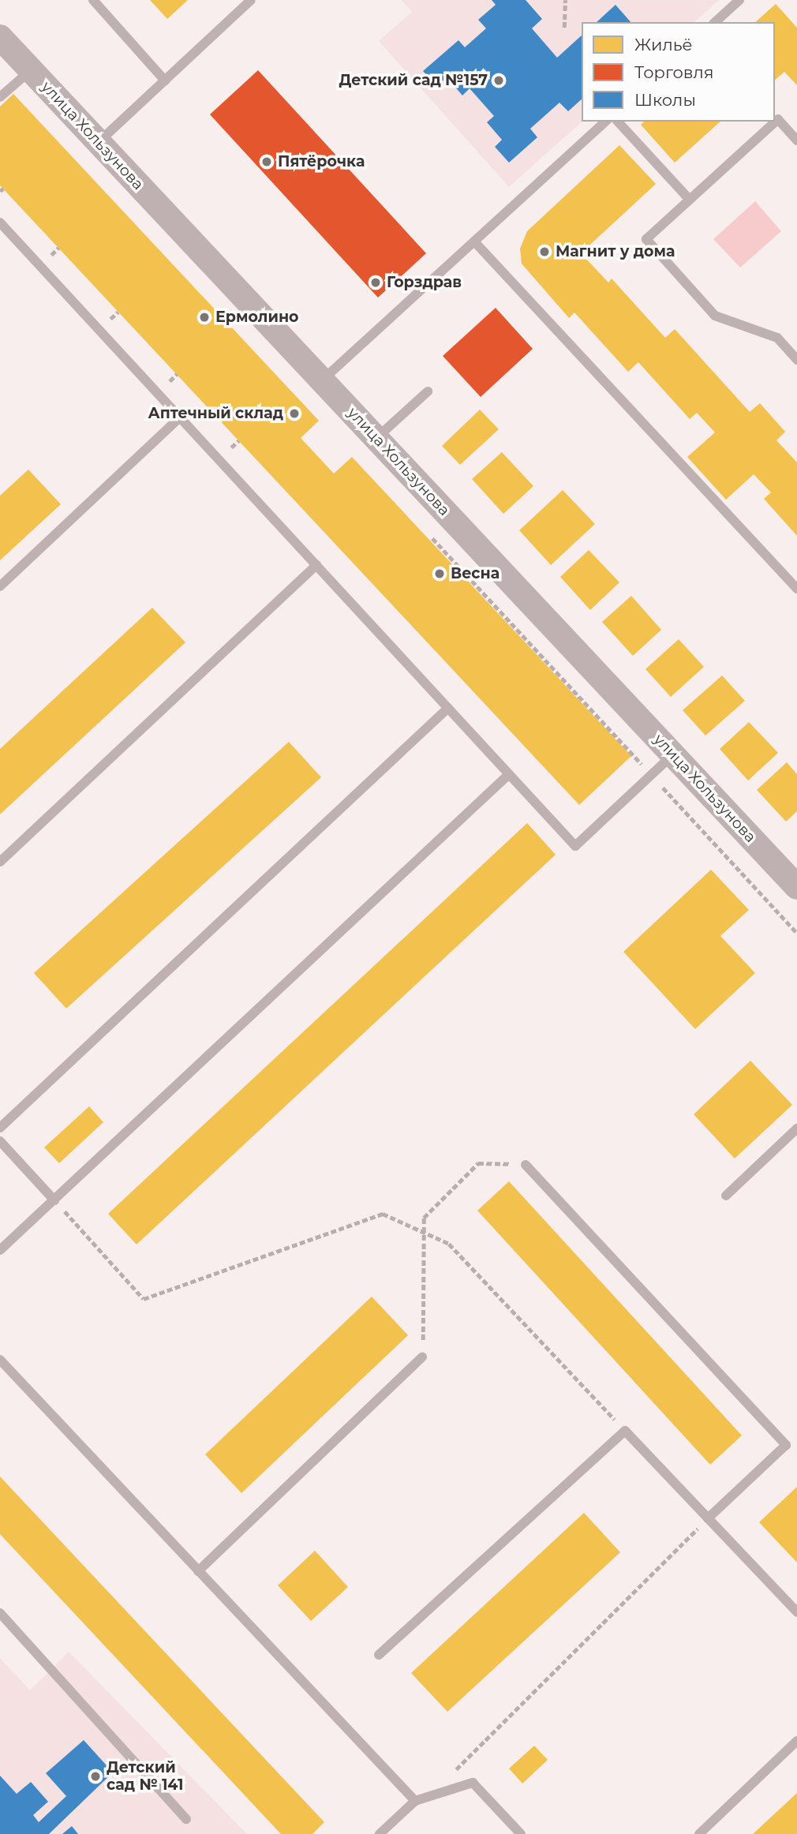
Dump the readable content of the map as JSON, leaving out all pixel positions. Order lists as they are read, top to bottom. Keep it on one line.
{"streets":{"street":["улица Хользунова"]},"places":["Детский сад №157","Пятёрочка","Магнит у дома","Горздрав","Ермолино","Аптечный склад","Весна","Детский сад № 141"],"legend":["Жильё","Торговля","Школы"]}
